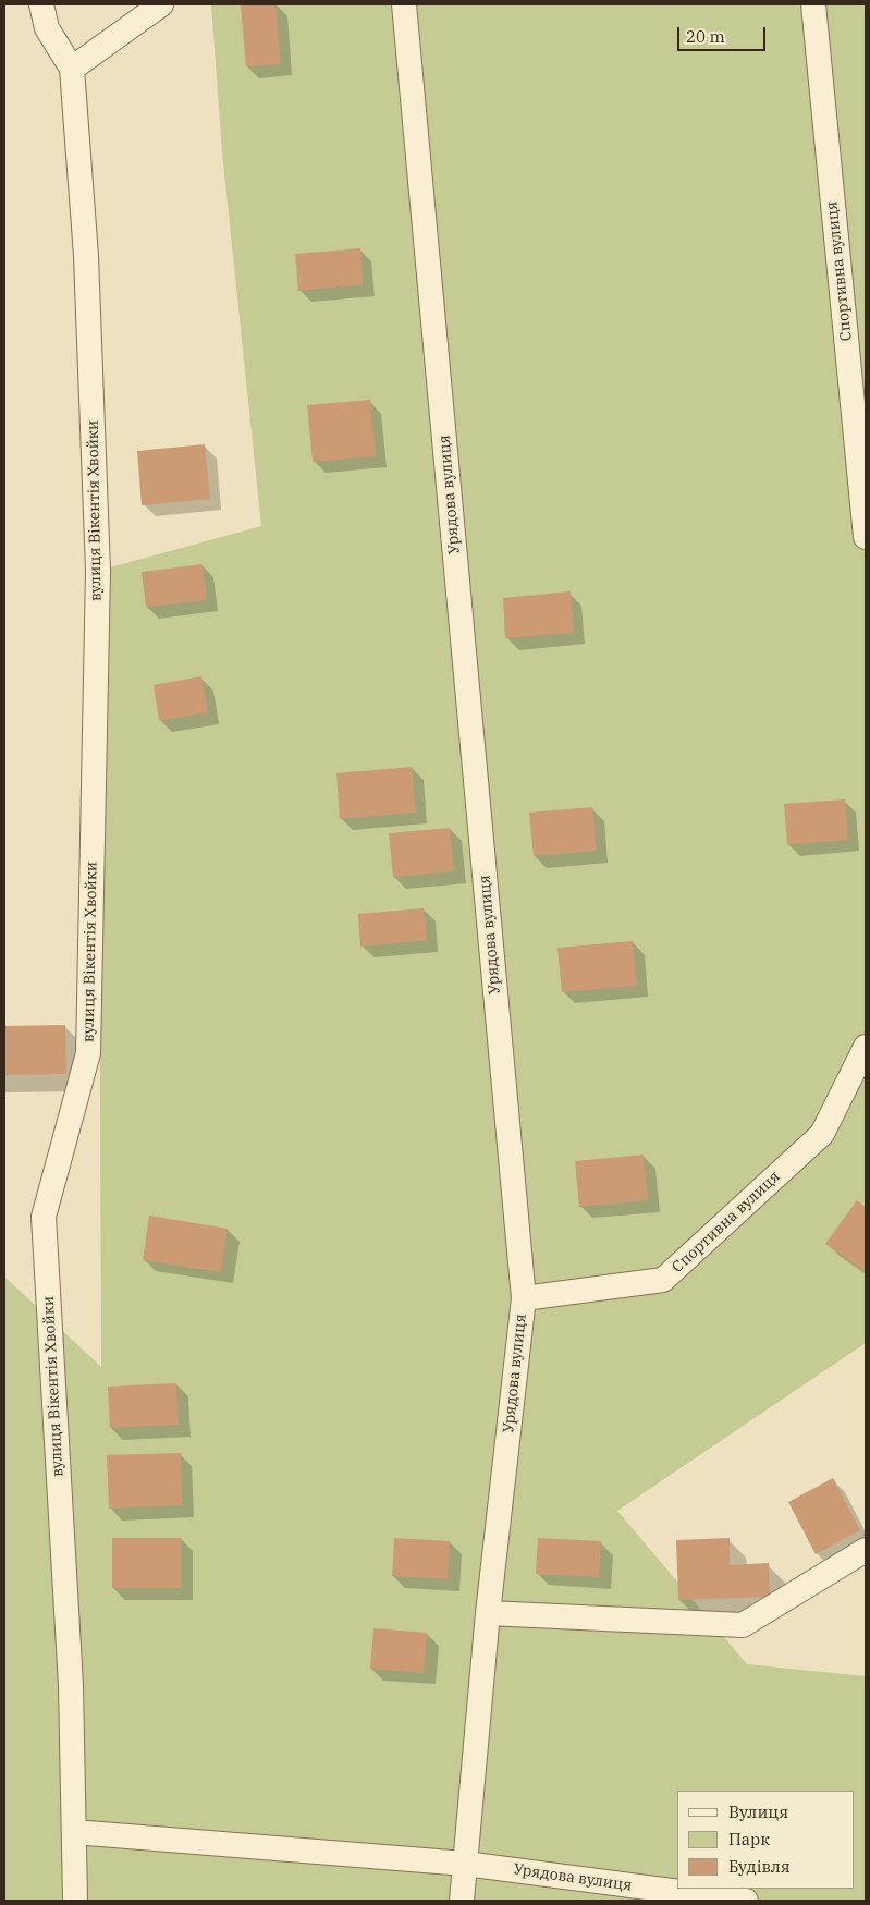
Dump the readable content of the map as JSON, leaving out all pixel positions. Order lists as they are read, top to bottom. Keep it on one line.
{"streets":{"street":["Спортивна вулиця","Урядова вулиця","вулиця Вікентія Хвойки"]},"crossings":[["Спортивна вулиця","Урядова вулиця"]],"legend":["Вулиця","Парк","Будівля"],"scale_bar":"20 m"}
